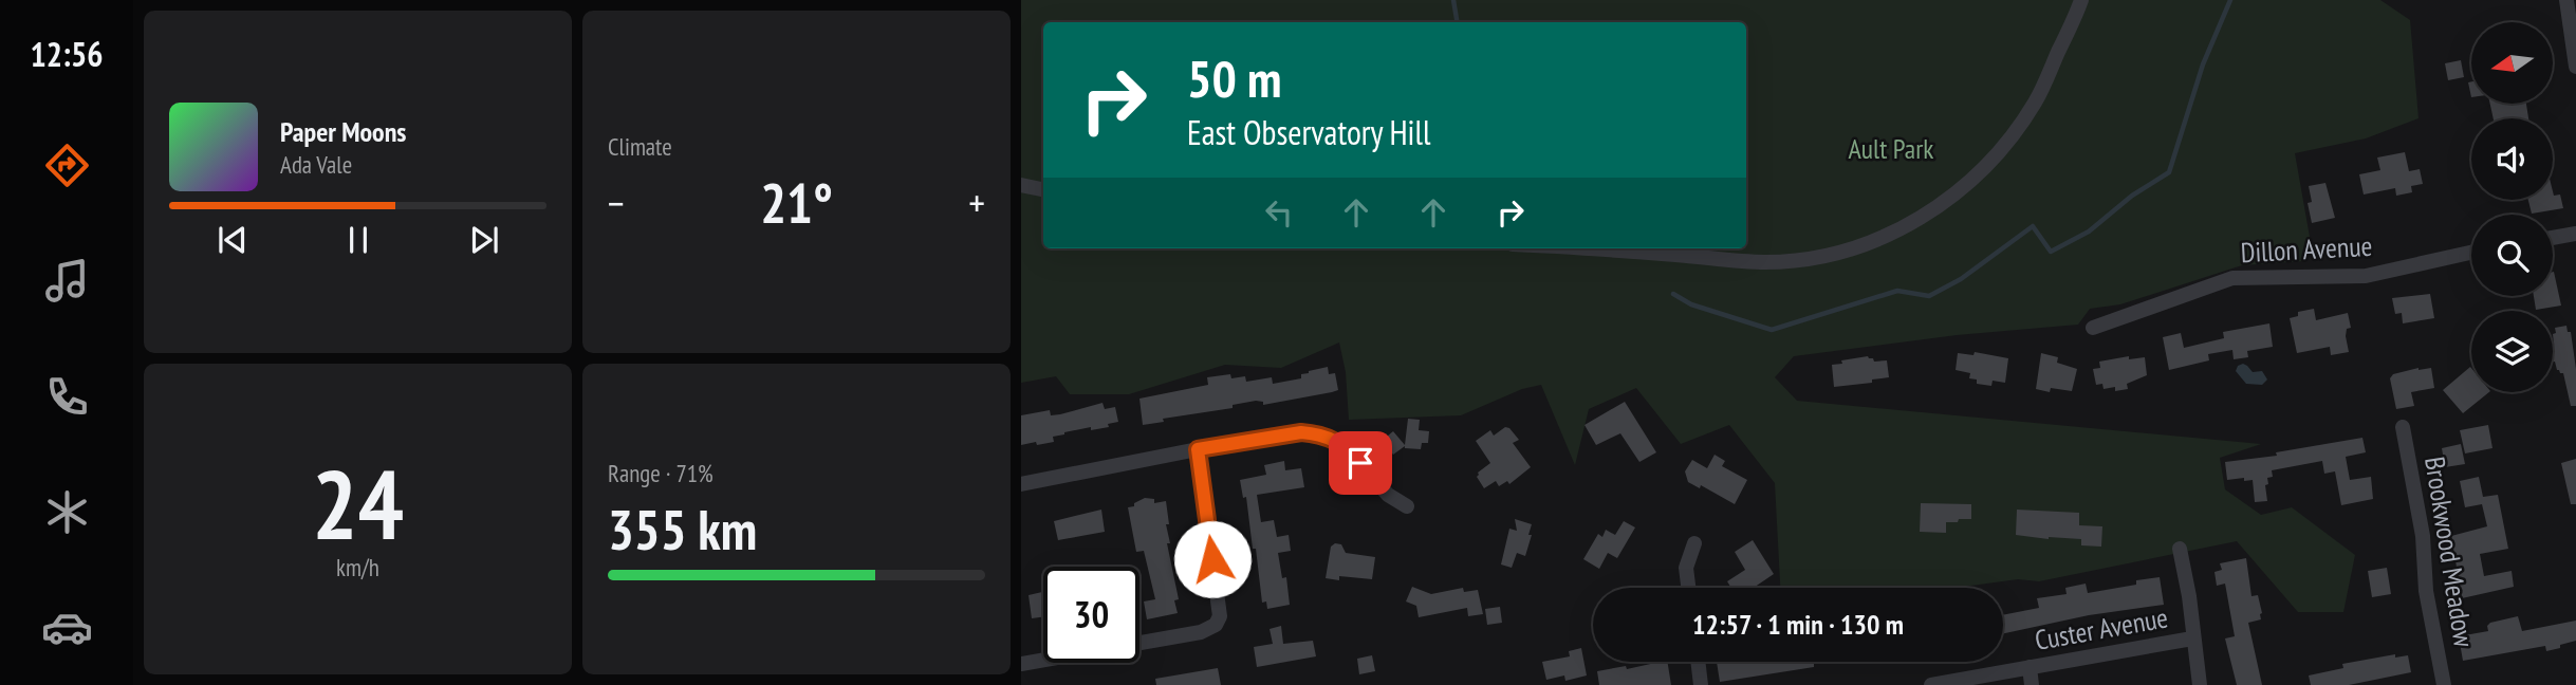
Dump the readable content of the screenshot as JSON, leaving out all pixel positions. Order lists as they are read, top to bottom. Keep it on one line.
{"streets":{"street":["Dillon Avenue","Brookwood Meadow","Custer Avenue"]},"parks":["Ault Park"],"north":"left","page":{"tabs":"12:56","tile":["Climate",["24","km/h"],["Range · 71%","355 km"]],"turn":["50 m","East Observatory Hill"],"song":["Paper Moons","Ada Vale"],"heat":["−","21°","+"],"limit":"30","trip":"12:57 · 1 min · 130 m"}}
